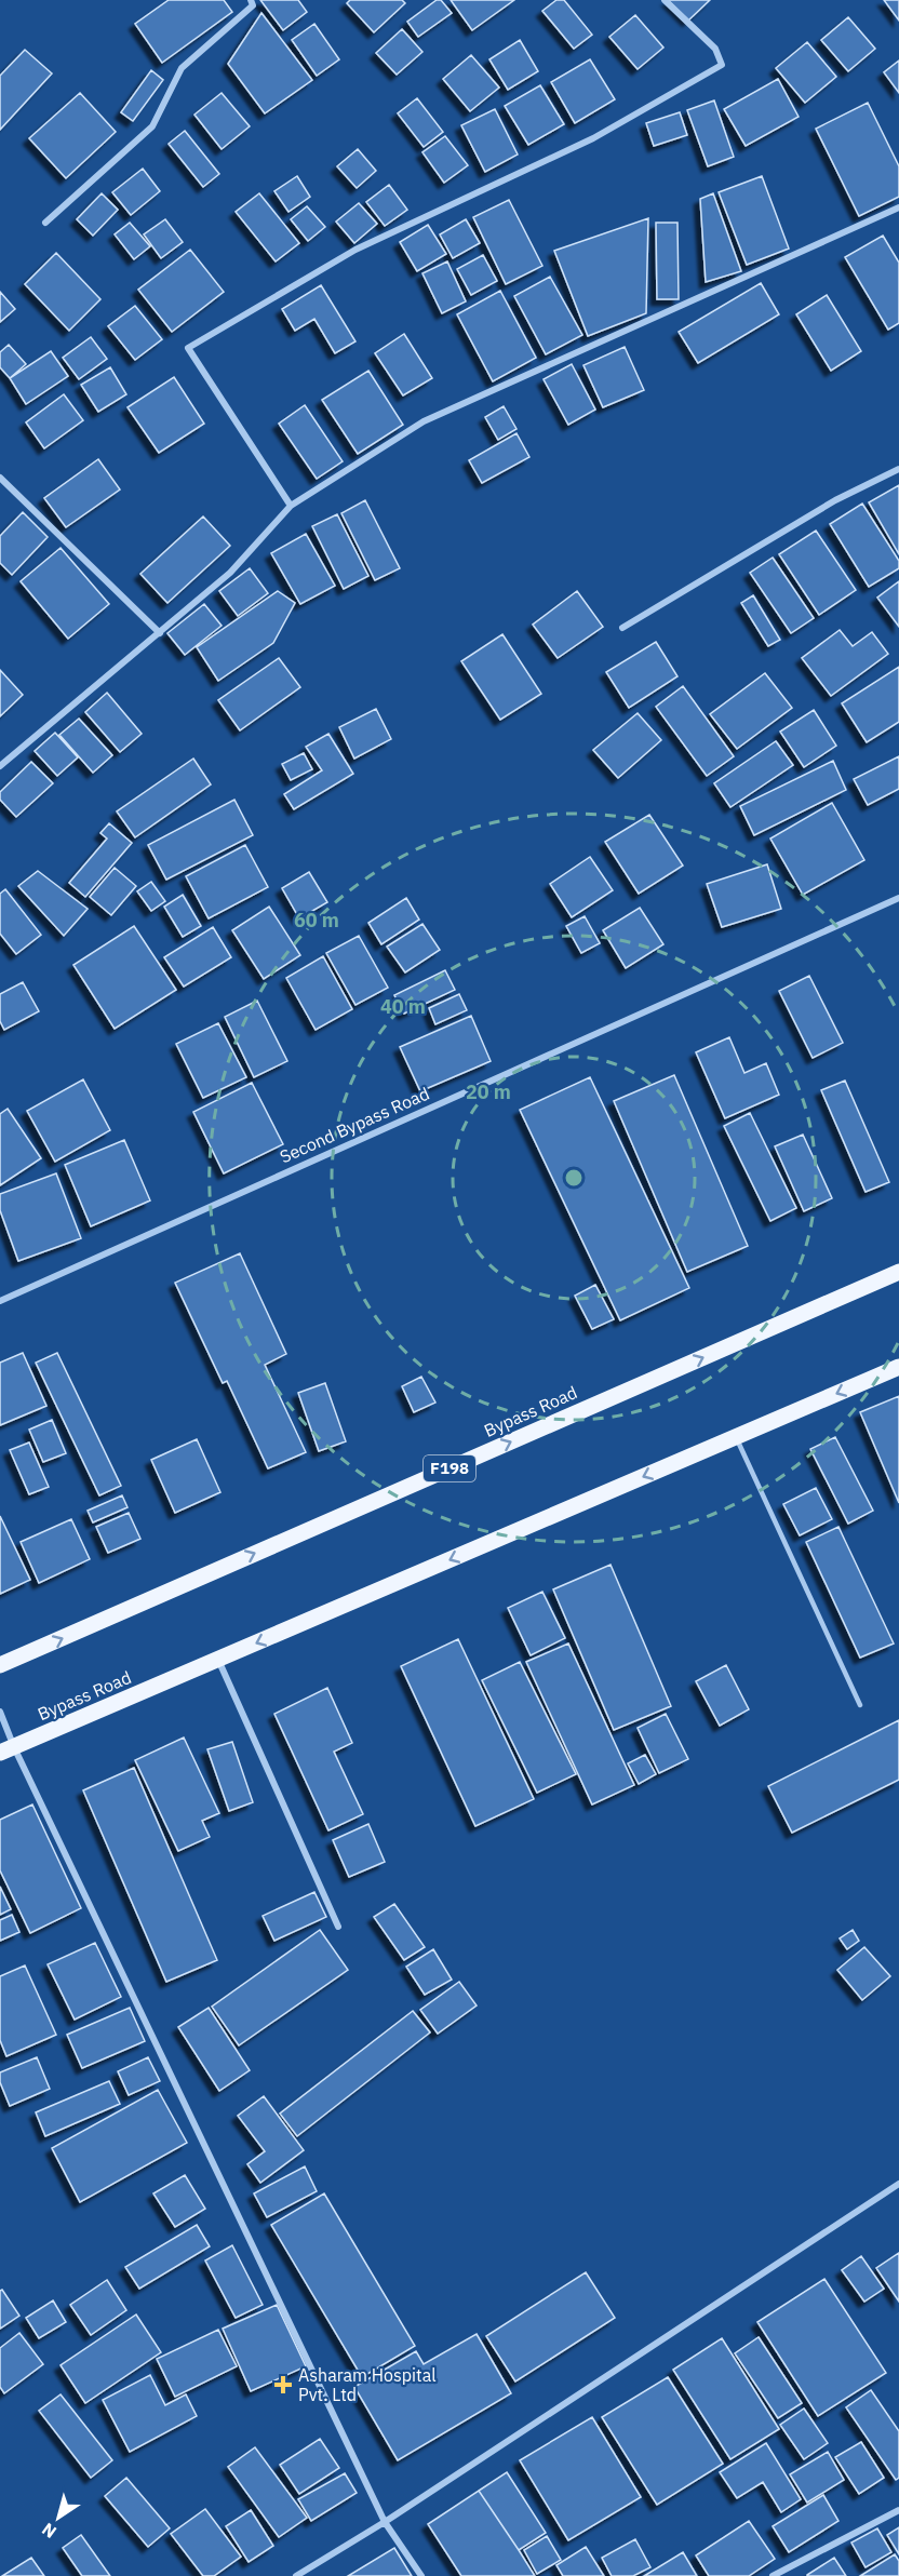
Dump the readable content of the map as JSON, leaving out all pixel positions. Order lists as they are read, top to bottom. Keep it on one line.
{"streets":{"main road":["Bypass Road","F198"],"street":["Second Bypass Road"]},"places":{"health":["Asharam Hospital Pvt. Ltd"]},"north":"bottom left","rings":["60 m","40 m","20 m"]}
